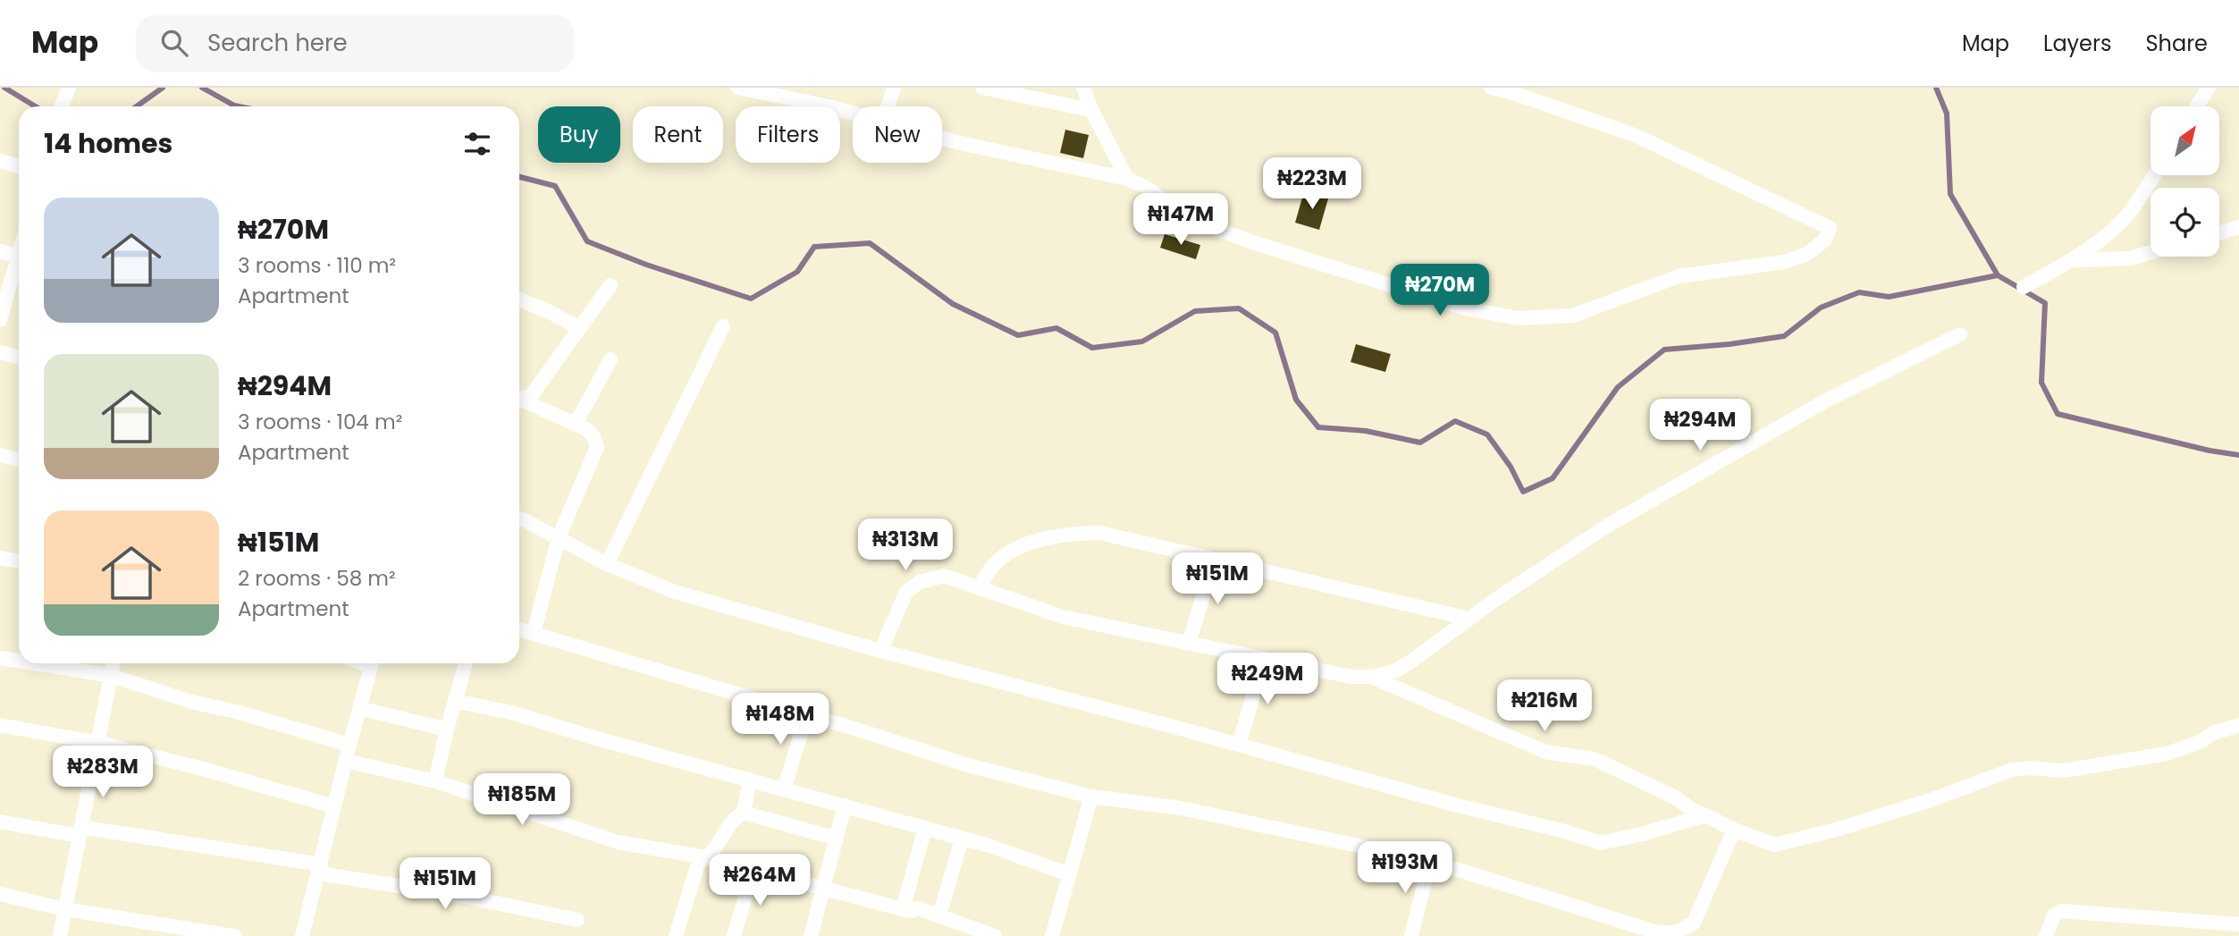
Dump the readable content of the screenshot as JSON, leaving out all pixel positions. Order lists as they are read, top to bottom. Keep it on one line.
{"north":"top right","page":{"header":"Map","search":"Search here","nav":["Map","Layers","Share"],"chip":["Buy","Rent","Filters","New"],"heading":"14 homes","price":["₦223M","₦147M","₦270M","₦294M","₦313M","₦151M","₦249M","₦216M","₦148M","₦283M","₦185M","₦193M","₦264M","₦151M"],"list":[{"name":"₦270M","note":"3 rooms · 110 m² · Apartment"},{"name":"₦294M","note":"3 rooms · 104 m² · Apartment"},{"name":"₦151M","note":"2 rooms · 58 m² · Apartment"}]}}
